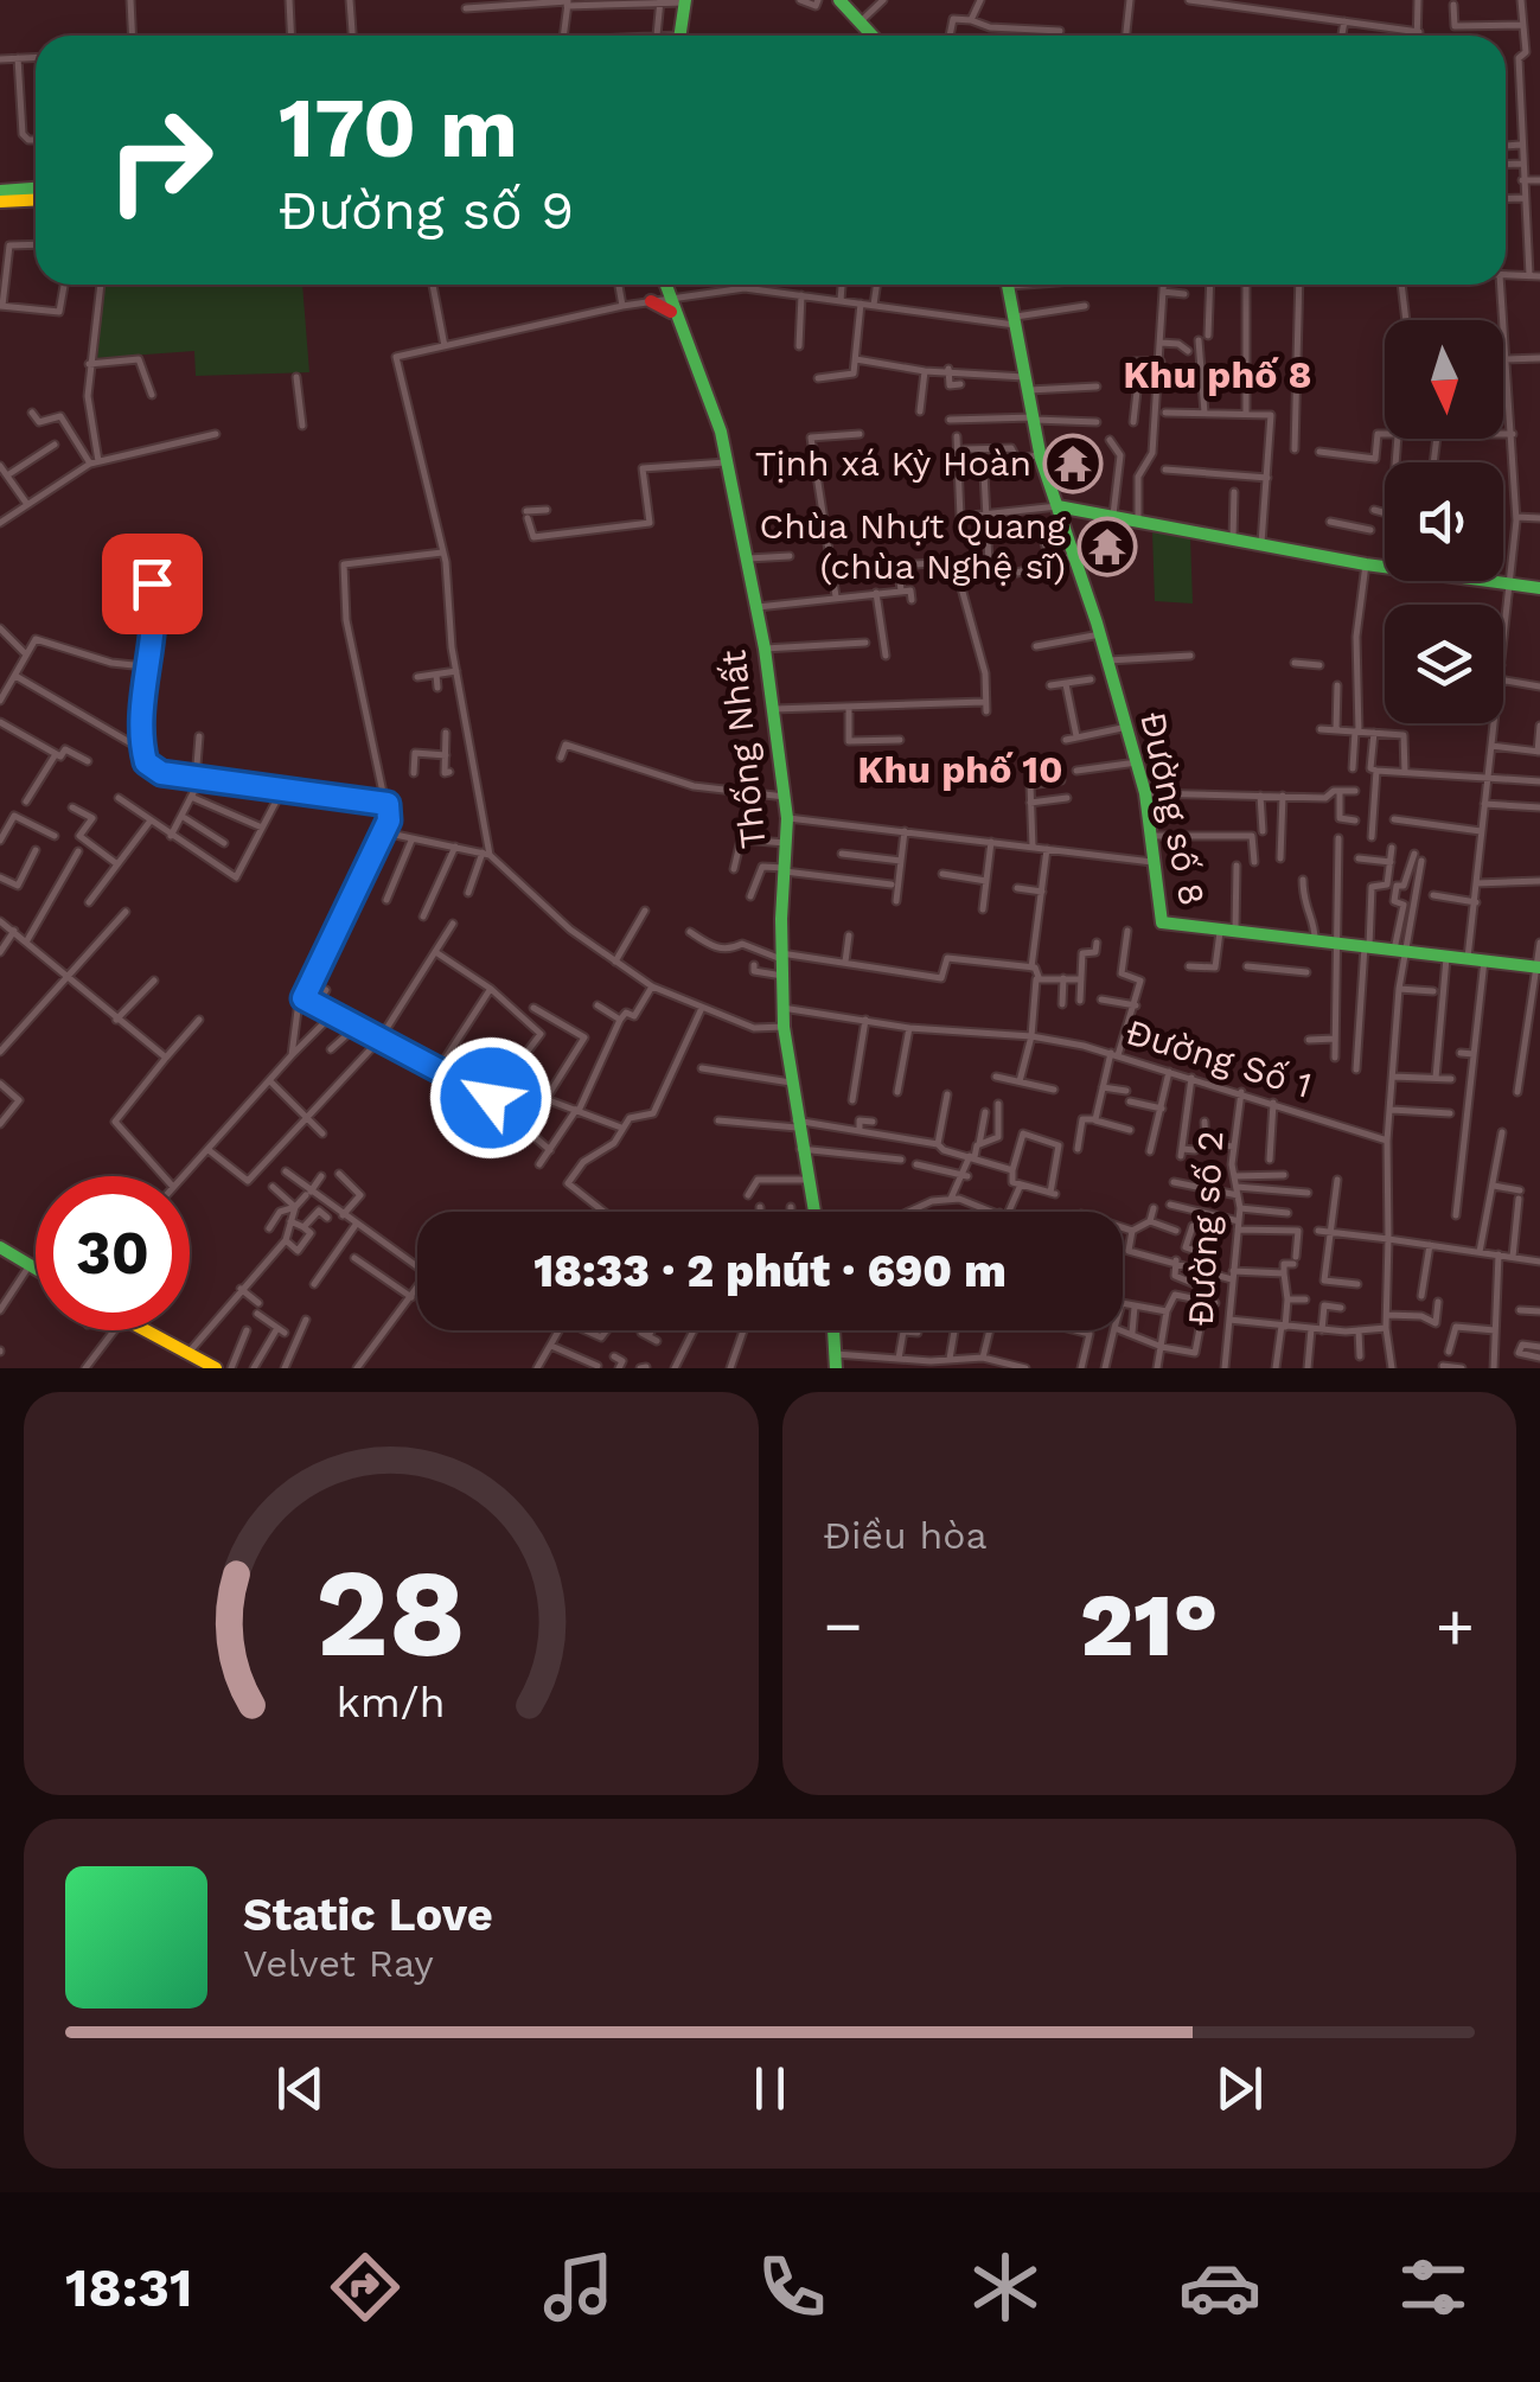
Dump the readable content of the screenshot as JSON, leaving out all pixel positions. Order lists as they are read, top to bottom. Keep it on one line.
{"streets":{"street":["Thống Nhất","Đường số 8","Đường Số 1","Đường số 2"]},"crossings":[["Thống Nhất","Đường Số 1"],["Đường Số 1","Đường số 2"]],"districts":["Khu phố 8","Khu phố 10"],"places":{"temple":["Tịnh xá Kỳ Hoàn","Chùa Nhựt Quang (chùa Nghệ sĩ)"]},"north":"bottom","page":{"turn":["170 m","Đường số 9"],"limit":"30","trip":"18:33 · 2 phút · 690 m","tile":"Điều hòa","heat":["−","21°","+"],"song":["Static Love","Velvet Ray"],"tabs":"18:31","gauge":["28","km/h"]}}
